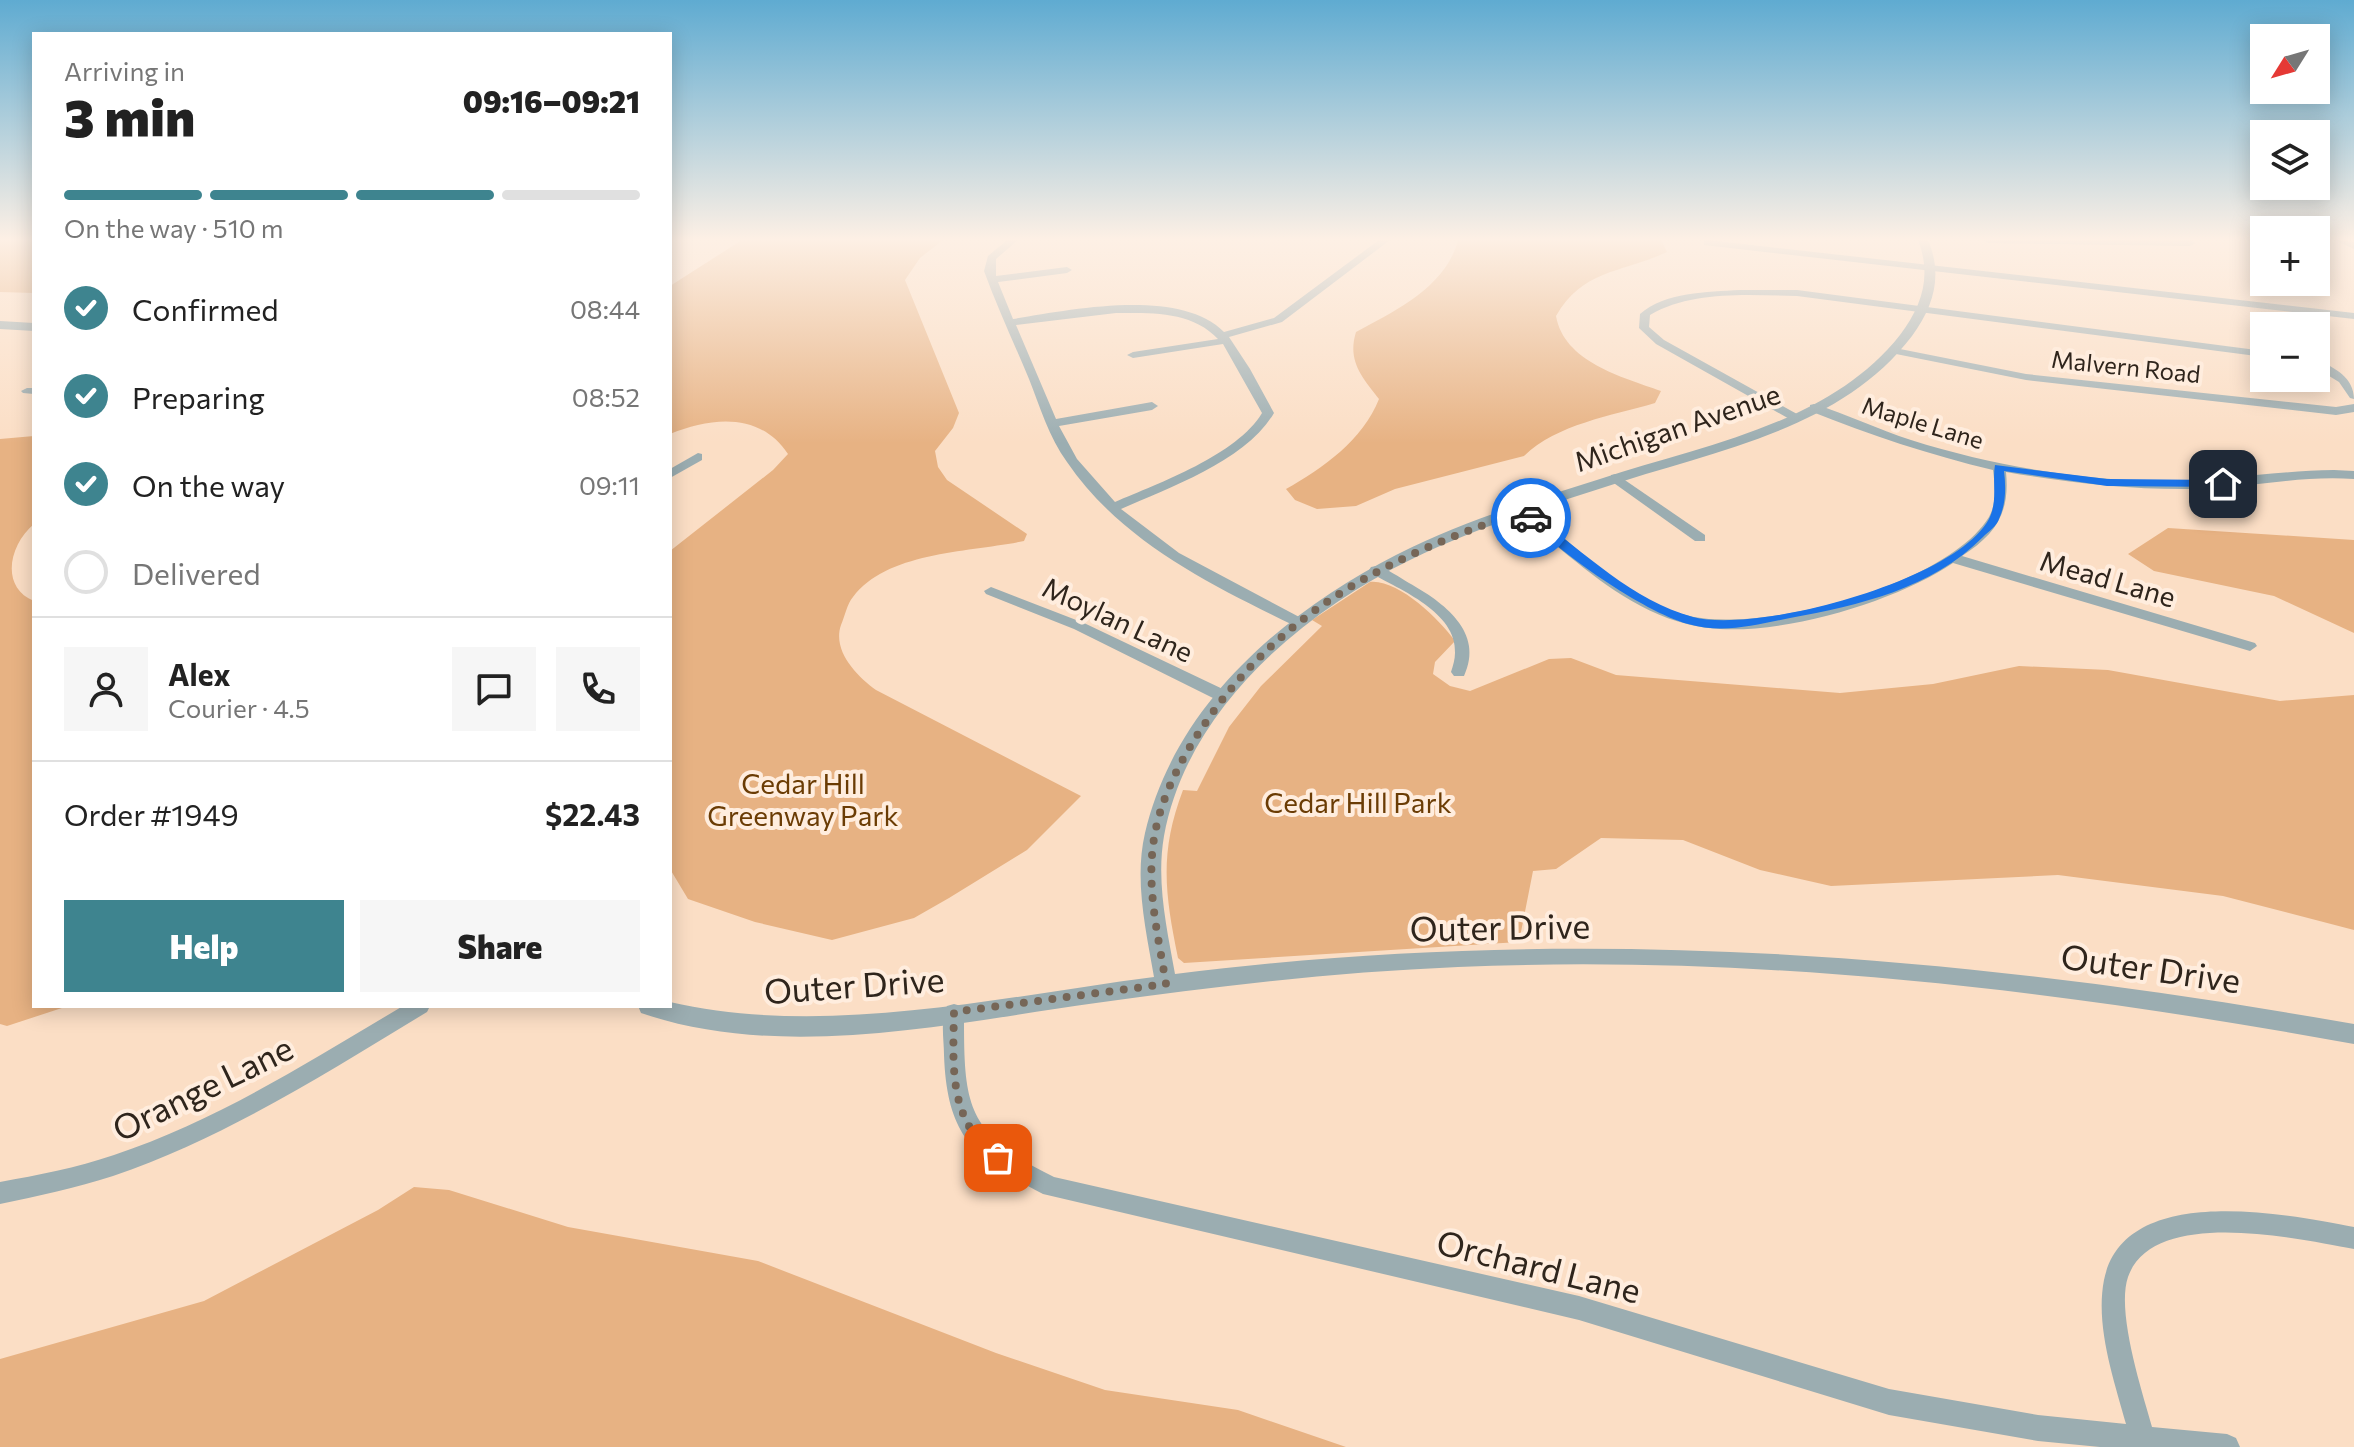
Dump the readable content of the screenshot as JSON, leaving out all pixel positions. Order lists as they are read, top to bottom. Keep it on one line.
{"streets":{"street":["Malvern Road","Maple Lane","Michigan Avenue","Mead Lane","Moylan Lane","Outer Drive","Orange Lane","Orchard Lane"]},"crossings":[["Malvern Road","Michigan Avenue"],["Maple Lane","Michigan Avenue"],["Michigan Avenue","Moylan Lane"],["Michigan Avenue","Outer Drive"],["Outer Drive","Orchard Lane"]],"parks":["Cedar Hill Greenway Park","Cedar Hill Park"],"north":"bottom left","page":{"map_buttons":["+","−"],"heading":["3 min","Arriving in","09:16–09:21"],"panel":["Alex","Courier · 4.5","Order #1949","$22.43"],"bar":"On the way · 510 m","list":[["Confirmed","08:44"],["Preparing","08:52"],["On the way","09:11"],"Delivered"],"buttons":["Help","Share"]}}
